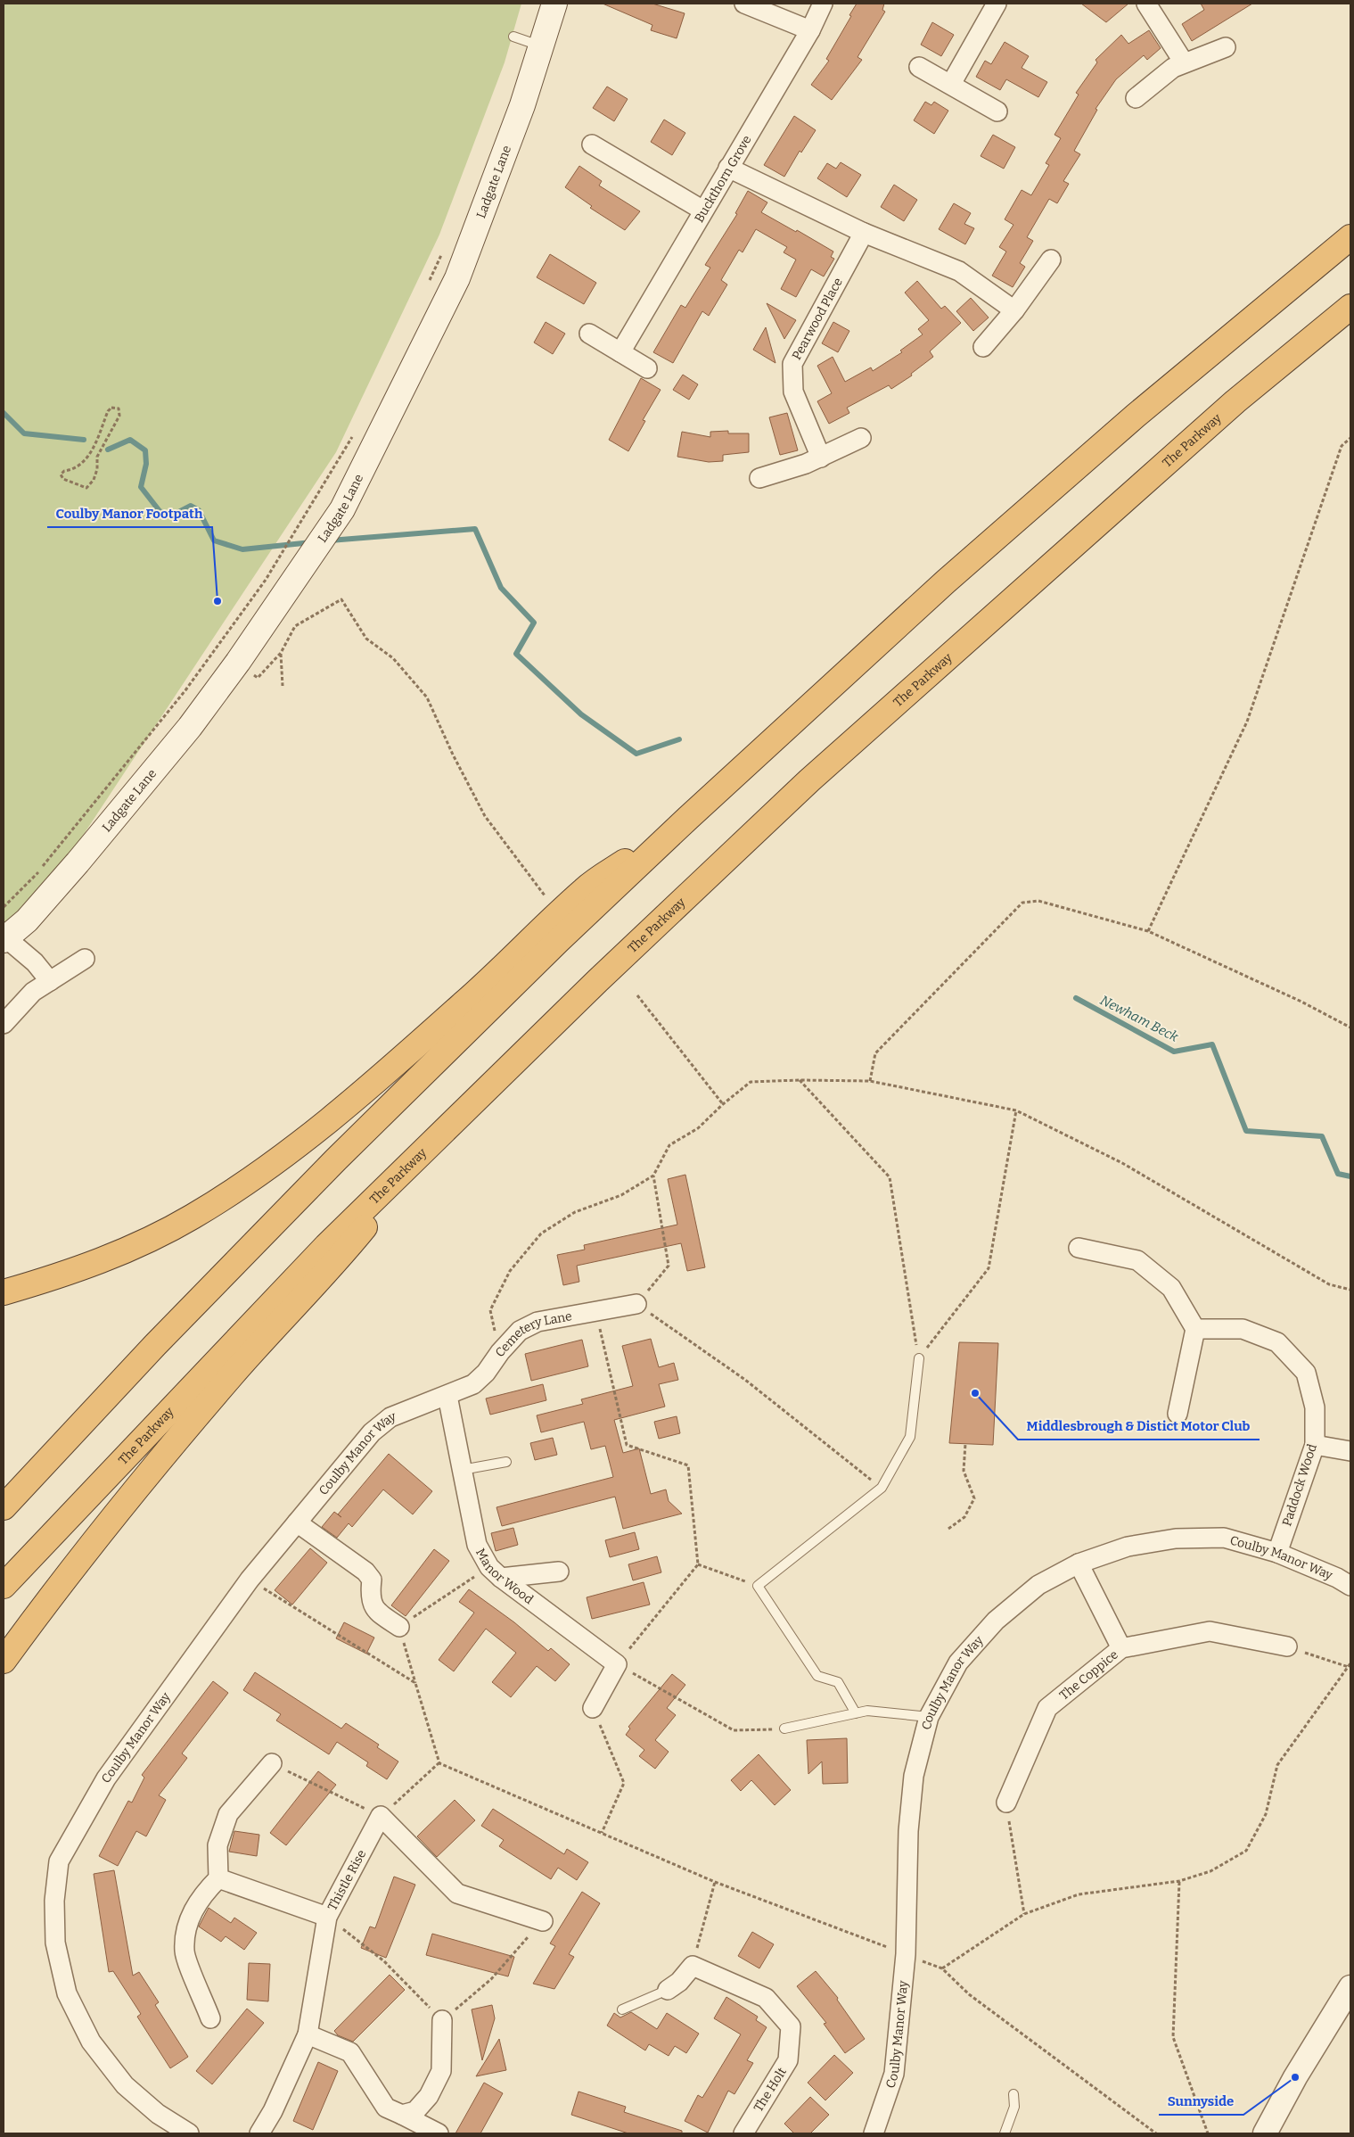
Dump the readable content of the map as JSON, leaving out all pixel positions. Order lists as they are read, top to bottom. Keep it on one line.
{"streets":{"highway":["The Parkway"],"main road":["Ladgate Lane"],"street":["Buckthorn Grove","Pearwood Place","Cemetery Lane","Coulby Manor Way","Paddock Wood","Manor Wood","The Coppice","Thistle Rise","The Holt"]},"crossings":[["Cemetery Lane","Coulby Manor Way"],["Cemetery Lane","Manor Wood"],["Coulby Manor Way","Paddock Wood"],["Coulby Manor Way","Manor Wood"]],"water":["Newham Beck"],"places":["Coulby Manor Footpath","Middlesbrough & Distict Motor Club","Sunnyside"]}
